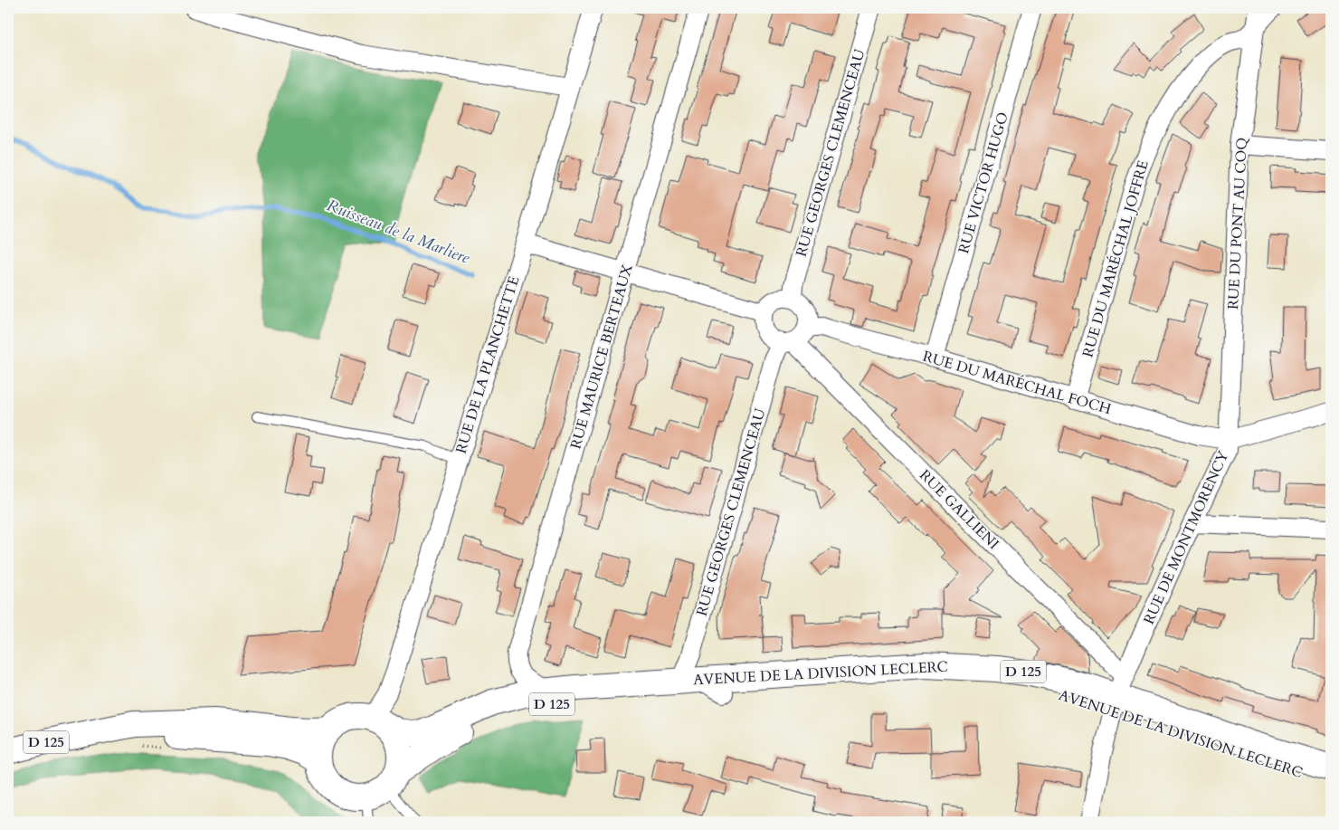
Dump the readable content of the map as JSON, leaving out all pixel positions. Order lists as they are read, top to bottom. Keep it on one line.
{"streets":{"main road":["D 125","AVENUE DE LA DIVISION LECLERC"],"street":["RUE GEORGES CLEMENCEAU","RUE VICTOR HUGO","RUE DU PONT AU COQ","RUE DU MARÉCHAL JOFFRE","RUE MAURICE BERTEAUX","RUE DE LA PLANCHETTE","RUE DU MARÉCHAL FOCH","RUE GALLIENI","RUE DE MONTMORENCY"]},"crossings":[["RUE GEORGES CLEMENCEAU","RUE DU MARÉCHAL FOCH"],["RUE GEORGES CLEMENCEAU","RUE GALLIENI"],["RUE GEORGES CLEMENCEAU","AVENUE DE LA DIVISION LECLERC"],["RUE VICTOR HUGO","RUE DU MARÉCHAL FOCH"],["RUE DU PONT AU COQ","RUE DU MARÉCHAL JOFFRE"],["RUE DU PONT AU COQ","RUE DU MARÉCHAL FOCH"],["RUE DU PONT AU COQ","RUE DE MONTMORENCY"],["RUE DU MARÉCHAL JOFFRE","RUE DU MARÉCHAL FOCH"],["RUE MAURICE BERTEAUX","AVENUE DE LA DIVISION LECLERC"],["RUE DE LA PLANCHETTE","D 125"],["RUE DE LA PLANCHETTE","AVENUE DE LA DIVISION LECLERC"],["RUE DU MARÉCHAL FOCH","RUE GALLIENI"],["RUE DU MARÉCHAL FOCH","RUE DE MONTMORENCY"],["RUE GALLIENI","RUE DE MONTMORENCY"],["RUE GALLIENI","AVENUE DE LA DIVISION LECLERC"],["RUE DE MONTMORENCY","AVENUE DE LA DIVISION LECLERC"],["D 125","AVENUE DE LA DIVISION LECLERC"]],"water":["Ruisseau de la Marliere"]}
